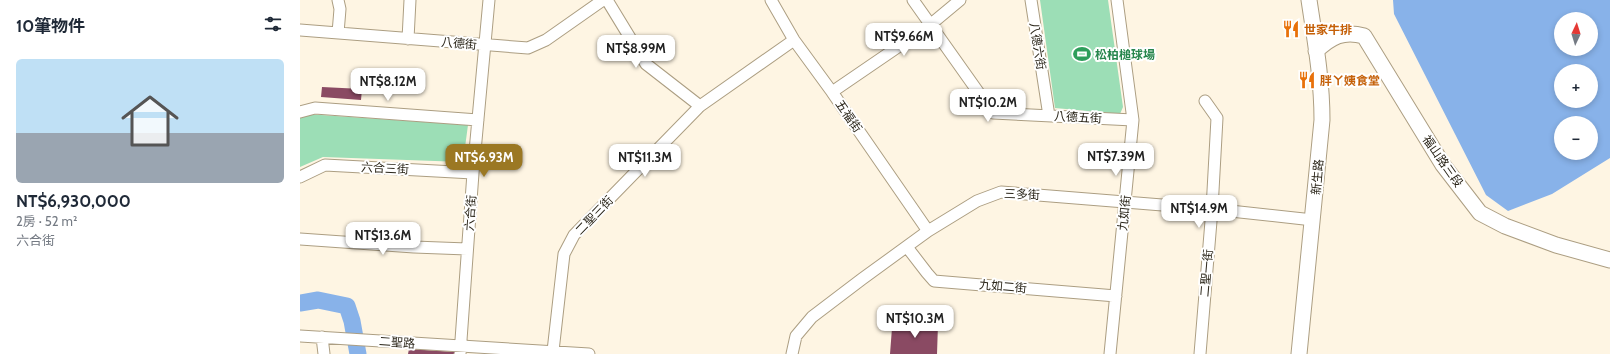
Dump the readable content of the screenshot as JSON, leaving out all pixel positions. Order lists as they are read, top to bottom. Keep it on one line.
{"streets":{"street":["八德街","八德六街","五福街","八德五街","福山路三段","六合三街","新生路","三多街","六合街","九如街","二聖三街","二聖一街","九如二街","二聖路"]},"crossings":[["八德街","六合街"],["八德六街","八德五街"],["五福街","三多街"],["五福街","二聖三街"],["八德五街","九如街"],["福山路三段","新生路"],["六合三街","六合街"],["新生路","三多街"],["三多街","九如街"],["三多街","二聖一街"],["三多街","九如二街"],["六合街","二聖路"],["九如街","九如二街"],["二聖三街","二聖路"]],"places":{"restaurant":["世家牛排","胖ㄚ姨食堂"],"sports":["松柏槌球場"]},"north":"top","page":{"heading":"10筆物件","map_buttons":["+","−"],"price":["NT$9.66M","NT$8.99M","NT$8.12M","NT$10.2M","NT$7.39M","NT$6.93M","NT$11.3M","NT$14.9M","NT$13.6M","NT$10.3M"],"list":[{"name":"NT$6,930,000","note":"2房 · 52 m² · 六合街"}]}}
